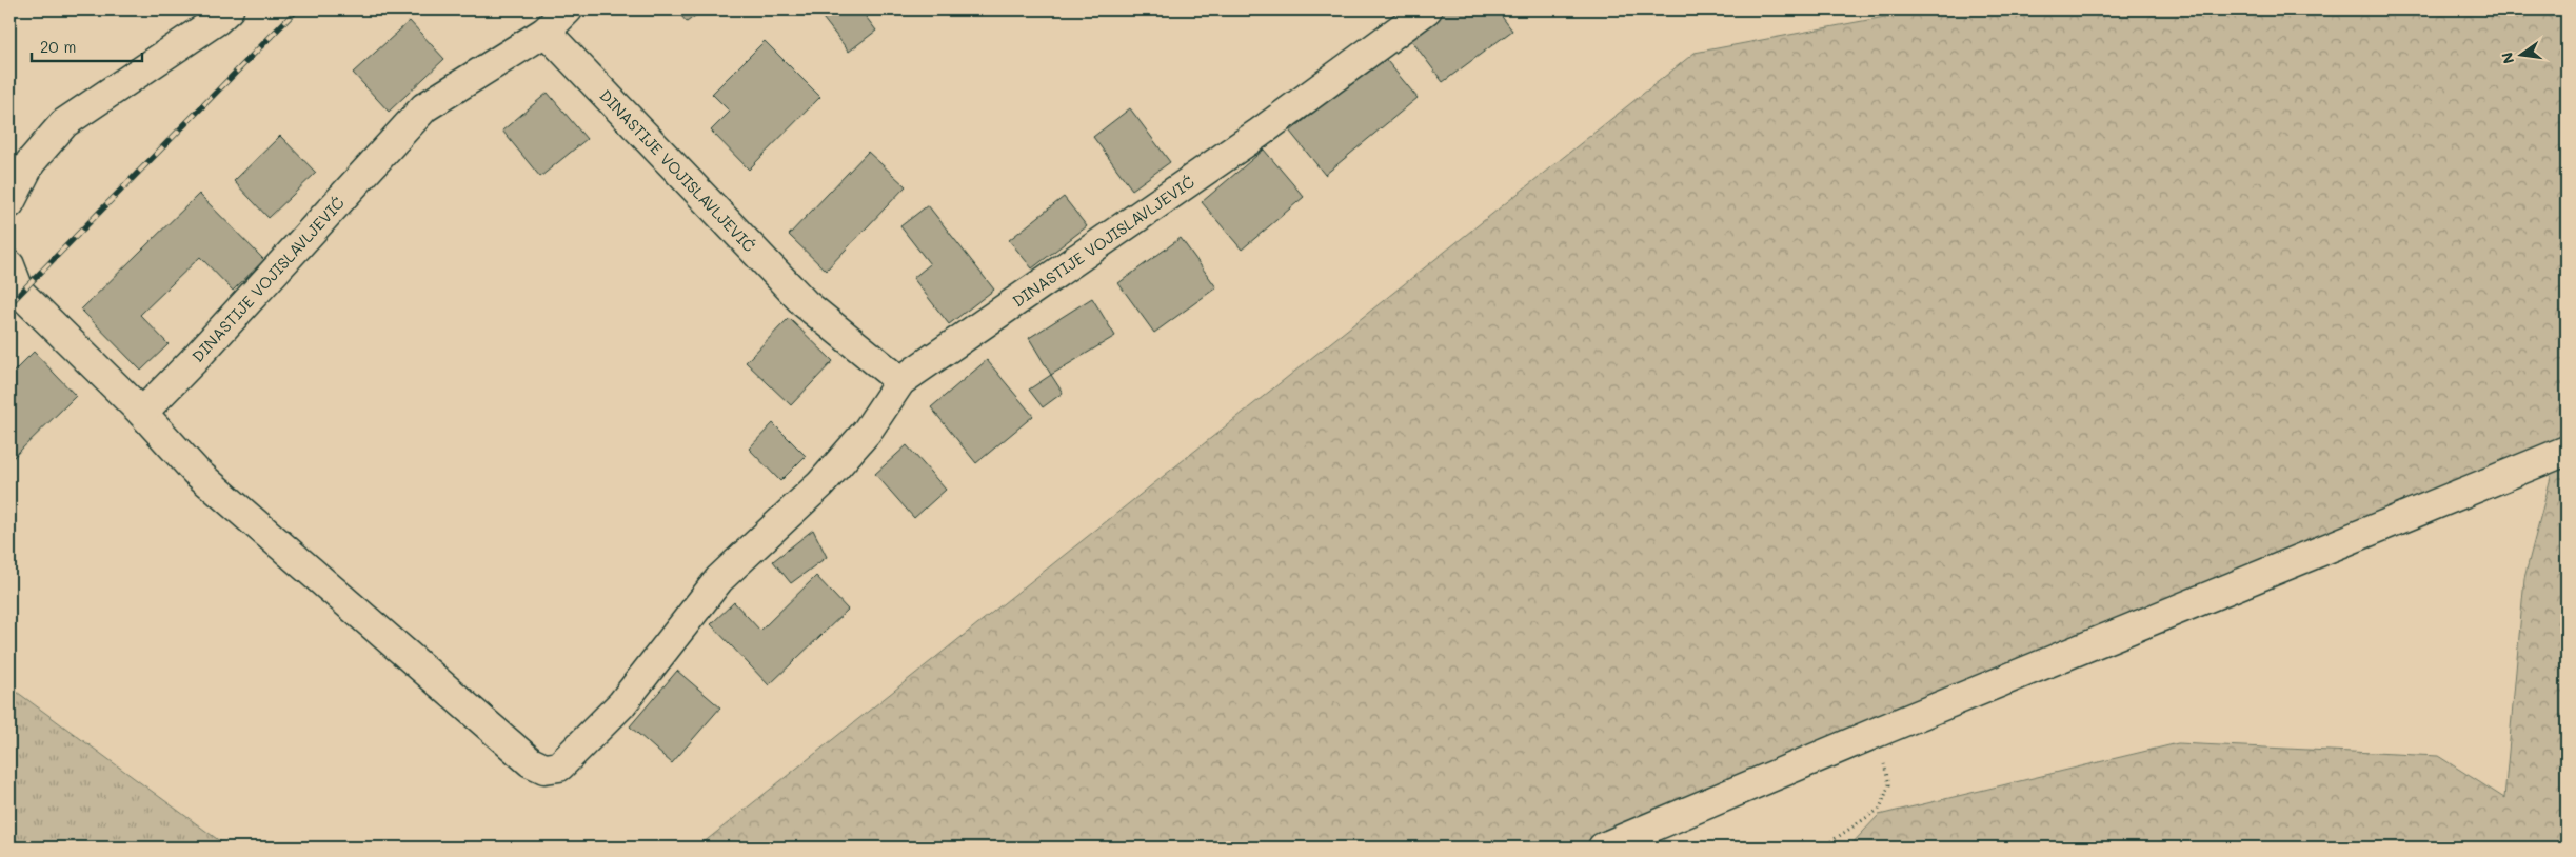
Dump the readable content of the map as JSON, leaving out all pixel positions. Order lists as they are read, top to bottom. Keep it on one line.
{"streets":{"street":["DINASTIJE VOJISLAVLJEVIĆ"]},"scale_bar":"20 m","north":"left"}
